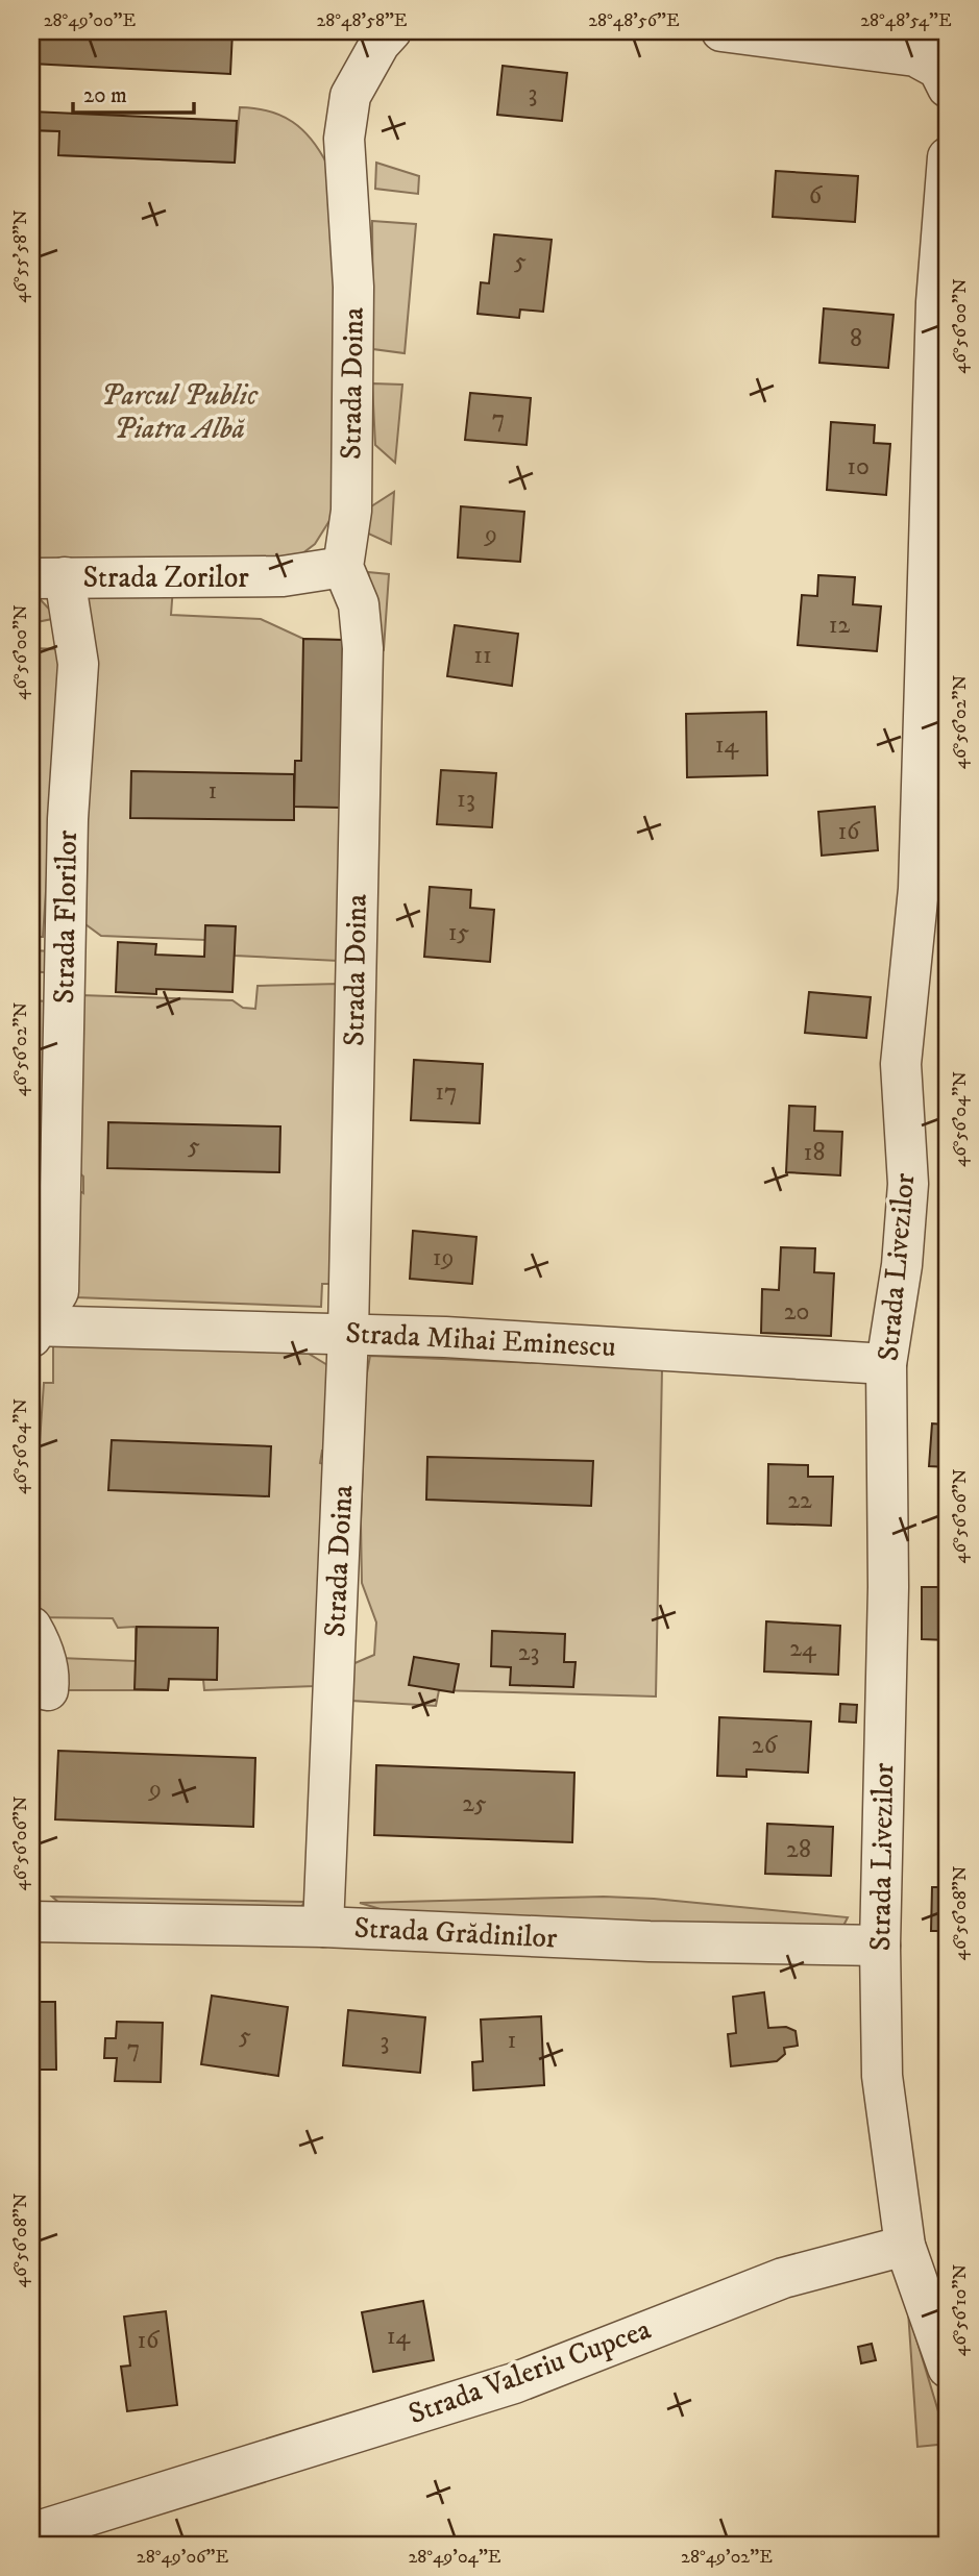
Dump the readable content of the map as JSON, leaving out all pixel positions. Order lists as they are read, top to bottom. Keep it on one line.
{"streets":{"street":["Strada Doina","Strada Zorilor","Strada Florilor","Strada Livezilor","Strada Mihai Eminescu","Strada Grădinilor","Strada Valeriu Cupcea"]},"crossings":[["Strada Doina","Strada Zorilor"],["Strada Doina","Strada Mihai Eminescu"],["Strada Doina","Strada Grădinilor"],["Strada Zorilor","Strada Florilor"],["Strada Florilor","Strada Mihai Eminescu"],["Strada Livezilor","Strada Mihai Eminescu"],["Strada Livezilor","Strada Grădinilor"],["Strada Livezilor","Strada Valeriu Cupcea"]],"parks":["Parcul Public Piatra Albă"],"house_numbers":["3","6","5","8","7","10","9","12","11","14","1","13","16","15","17","5","18","19","20","22","24","23","26","9","25","28","5","1","3","7","14","16"],"scale_bar":"20 m","coordinates":["28°49'00\"E","28°48'58\"E","28°48'56\"E","28°48'54\"E","46°55'58\"N","46°56'00\"N","46°56'02\"N","46°56'04\"N","46°56'06\"N","46°56'08\"N","46°56'10\"N","28°49'06\"E","28°49'04\"E","28°49'02\"E"]}
